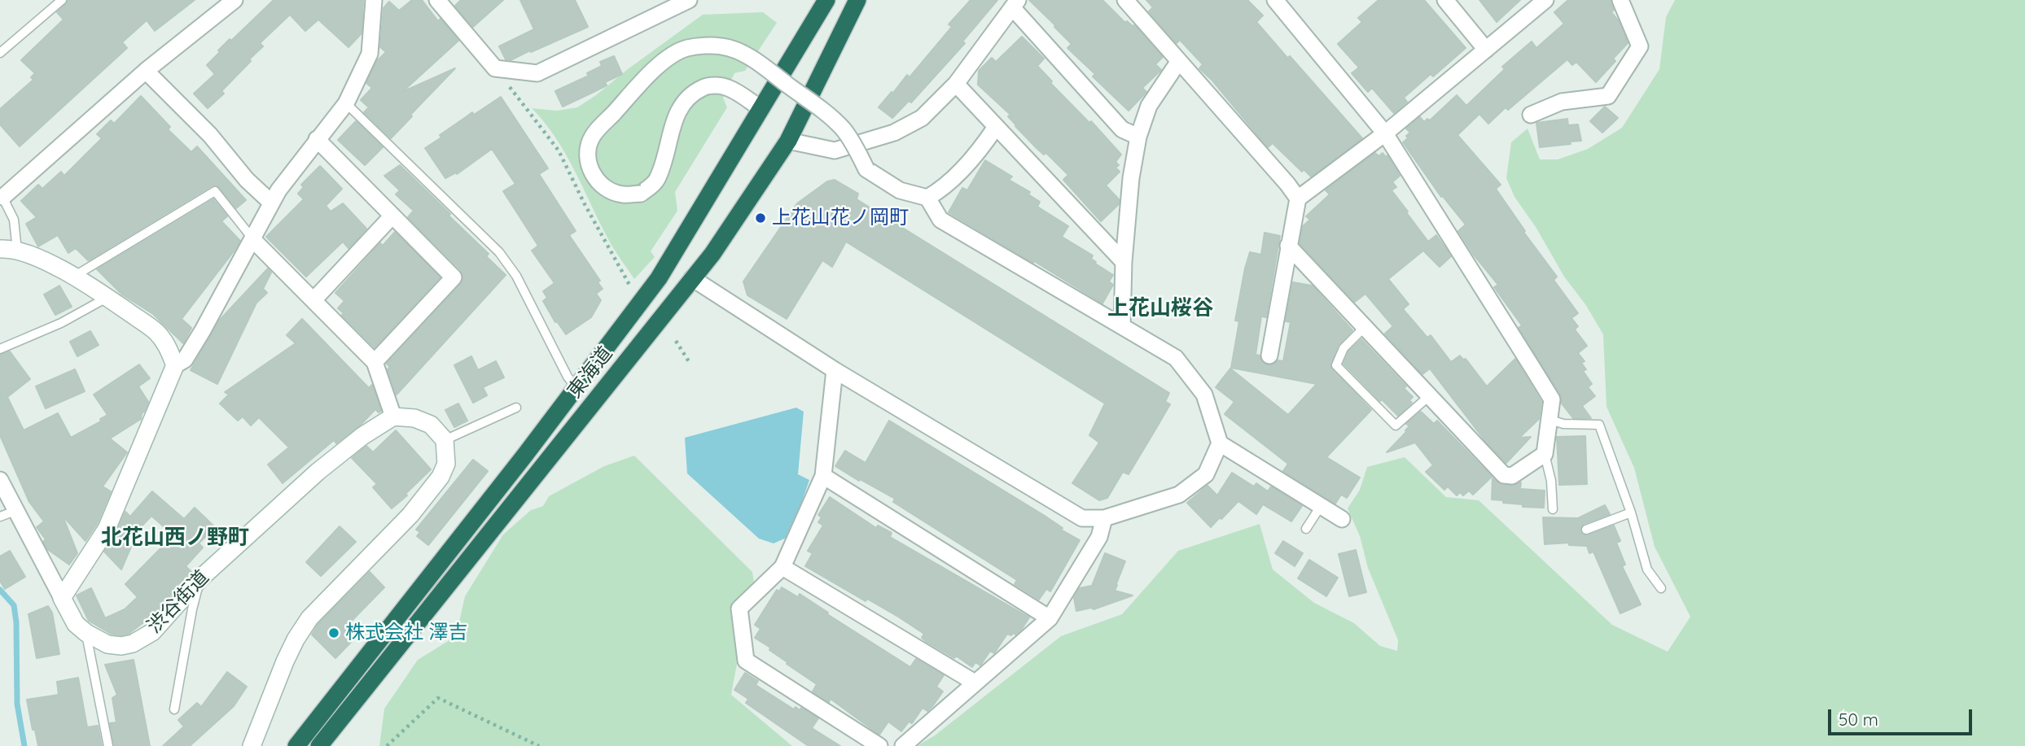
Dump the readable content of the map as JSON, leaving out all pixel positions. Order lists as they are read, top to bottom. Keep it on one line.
{"streets":{"highway":["東海道"],"main road":["渋谷街道"]},"districts":["上花山桜谷","北花山西ノ野町"],"places":["上花山花ノ岡町","株式会社 澤吉"],"scale_bar":"50 m"}
